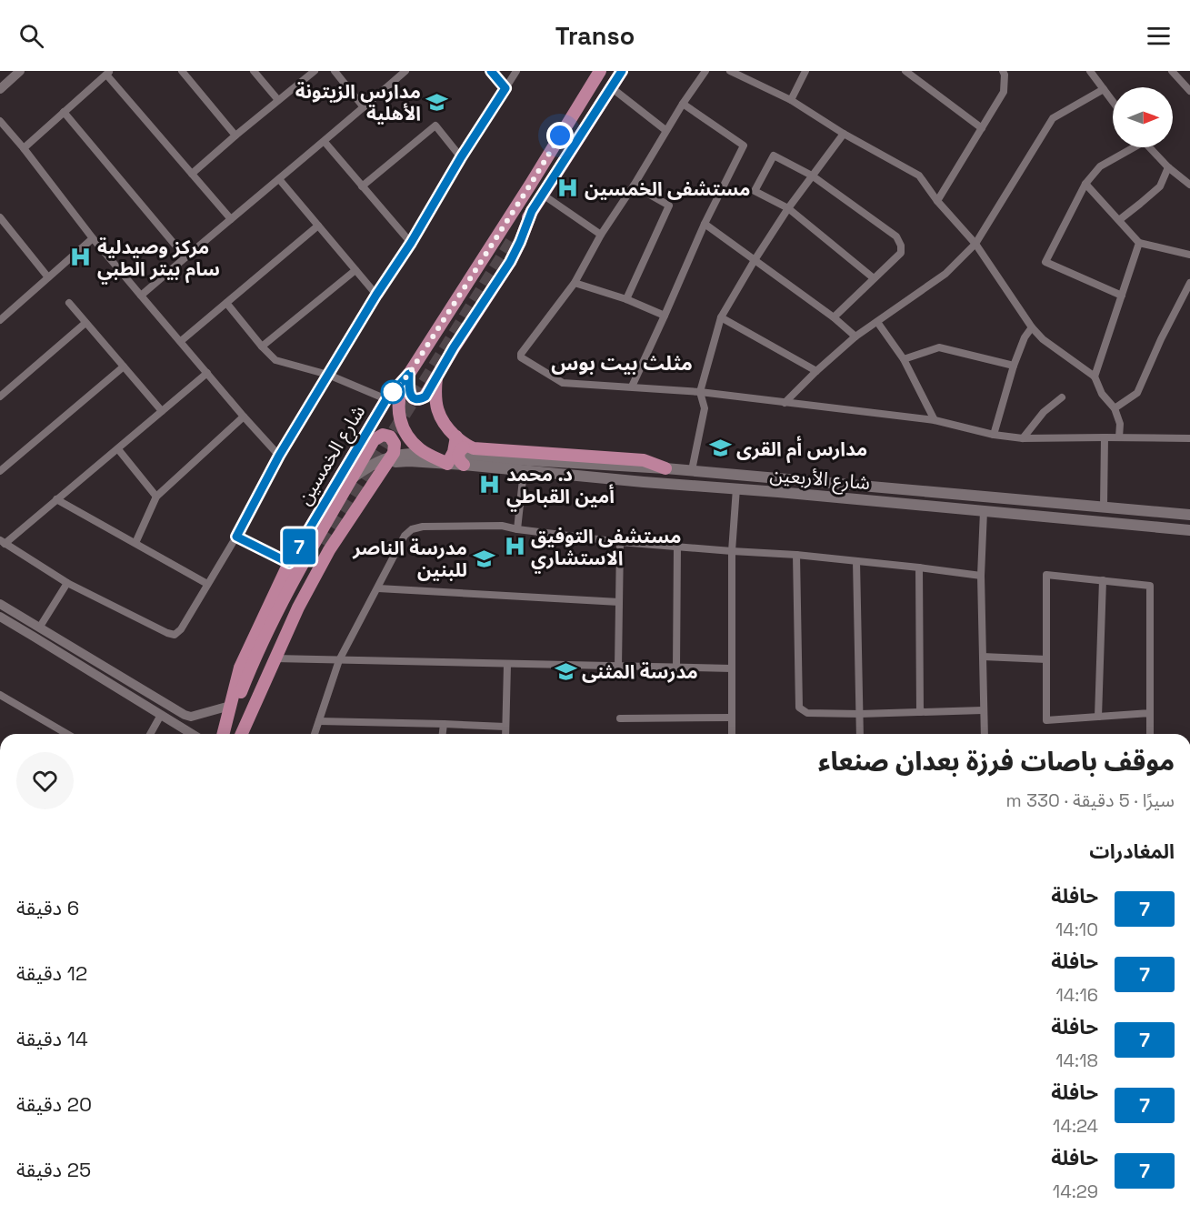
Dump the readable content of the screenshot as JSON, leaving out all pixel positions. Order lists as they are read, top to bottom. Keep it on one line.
{"streets":{"main road":["شارع الخمسين","شارع الأربعين"]},"crossings":[["شارع الخمسين","شارع الأربعين"]],"districts":["مثلث بيت بوس"],"places":{"school or university":["مدارس الزيتونة الأهلية","مدارس أم القرى","مدرسة الناصر للبنين","مدرسة المثنى"],"hospital":["مستشفى الخمسين","مركز وصيدلية سام بيتر الطبي","د. محمد أمين القباطي","مستشفى التوفيق الاستشاري"]},"lines":["bus line 7"],"north":"right","page":{"header":"Transo","on_map":"7","heading":[["موقف باصات فرزة بعدان صنعاء","سيرًا · 5 دقيقة · 330 m"],"المغادرات"],"list":[{"mark":"7","name":"حافلة","note":"14:10","value":"6 دقيقة"},{"mark":"7","name":"حافلة","note":"14:16","value":"12 دقيقة"},{"mark":"7","name":"حافلة","note":"14:18","value":"14 دقيقة"},{"mark":"7","name":"حافلة","note":"14:24","value":"20 دقيقة"},{"mark":"7","name":"حافلة","note":"14:29","value":"25 دقيقة"}]}}
